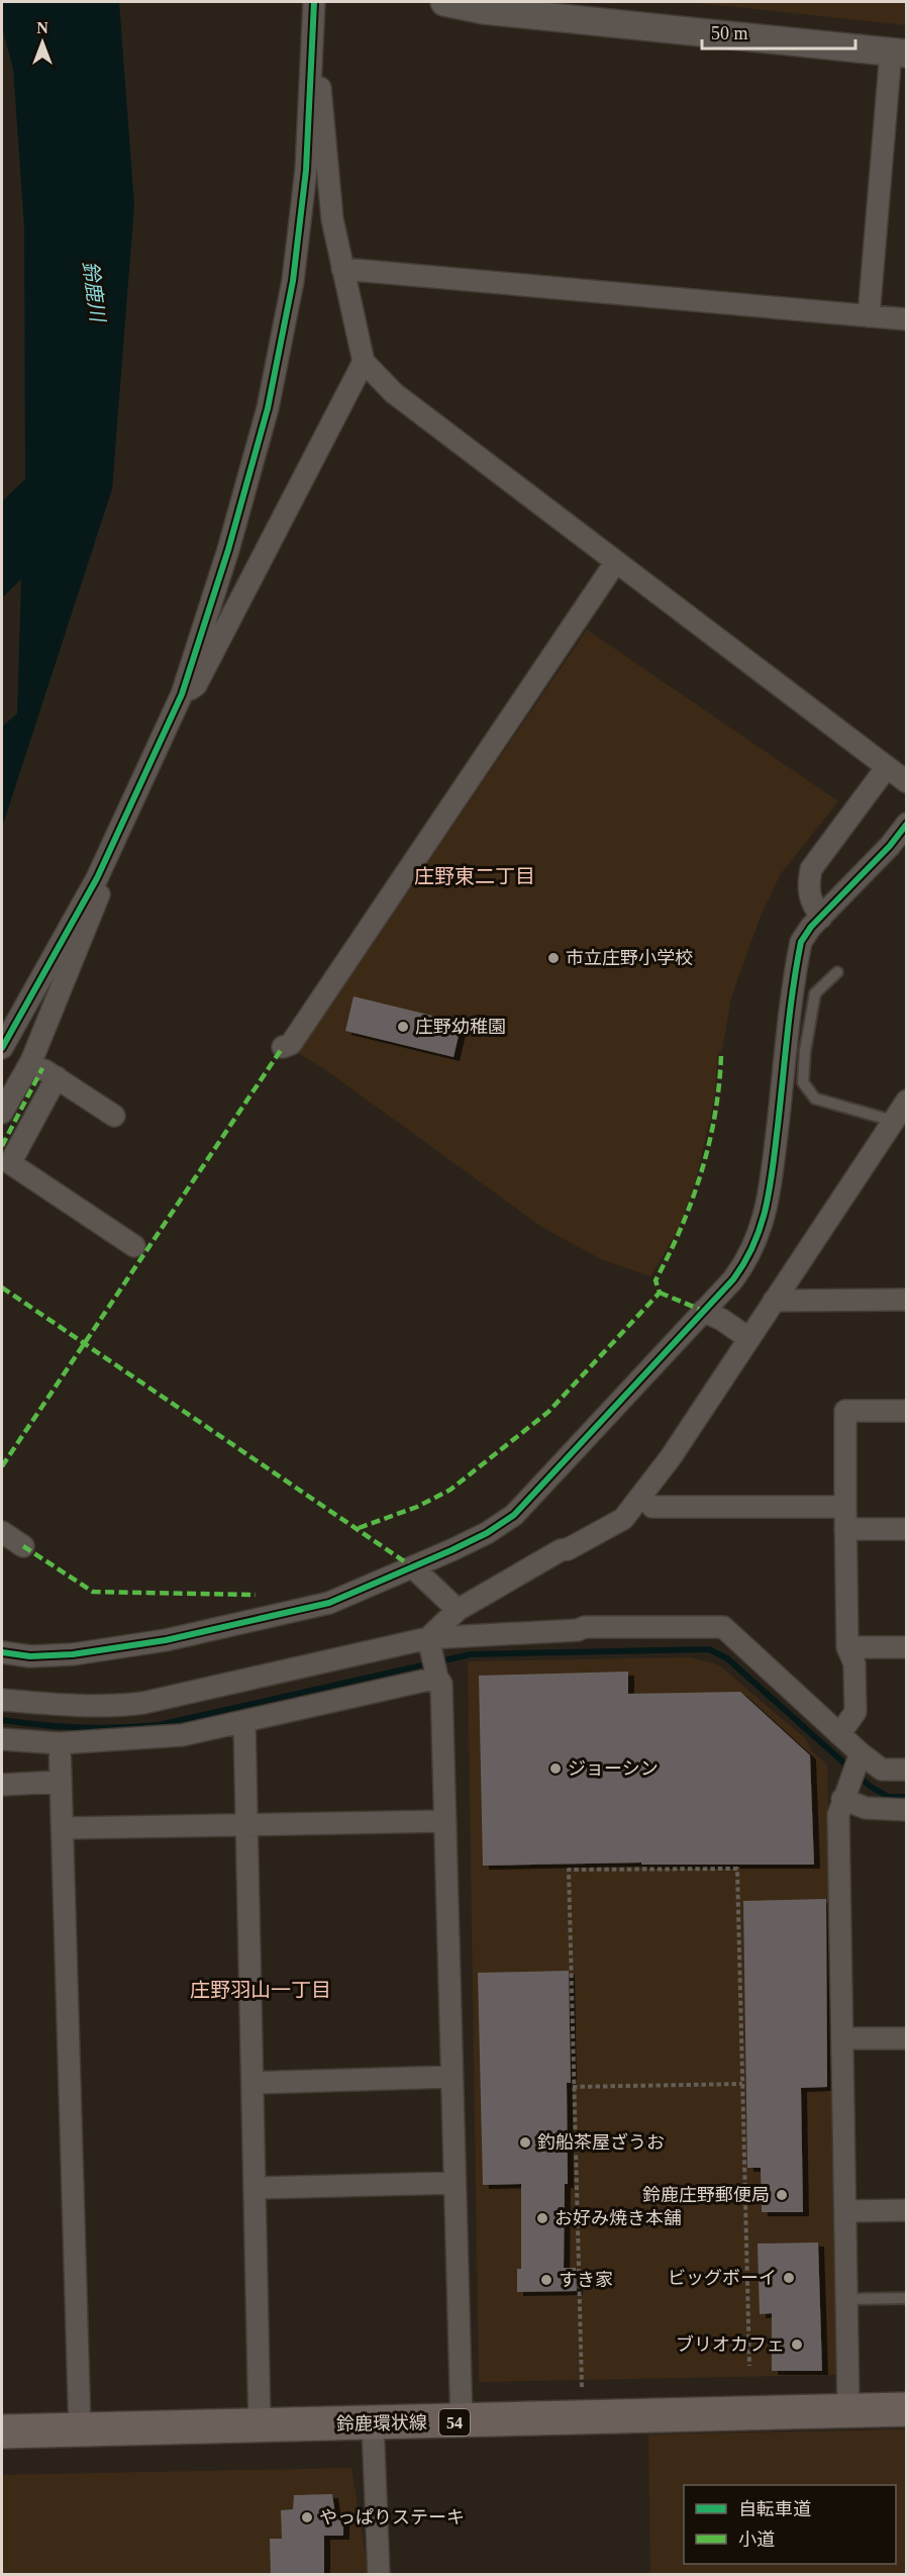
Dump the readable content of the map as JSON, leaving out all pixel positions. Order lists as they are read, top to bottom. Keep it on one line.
{"streets":{"main road":["54","鈴鹿環状線"]},"districts":["庄野東二丁目","庄野羽山一丁目"],"water":["鈴鹿川"],"places":["市立庄野小学校","庄野幼稚園","ジョーシン","釣船茶屋ざうお","鈴鹿庄野郵便局","お好み焼き本舗","ビッグボーイ","すき家","ブリオカフェ","やっぱりステーキ"],"legend":["自転車道","小道"],"scale_bar":"50 m","north":"top"}
